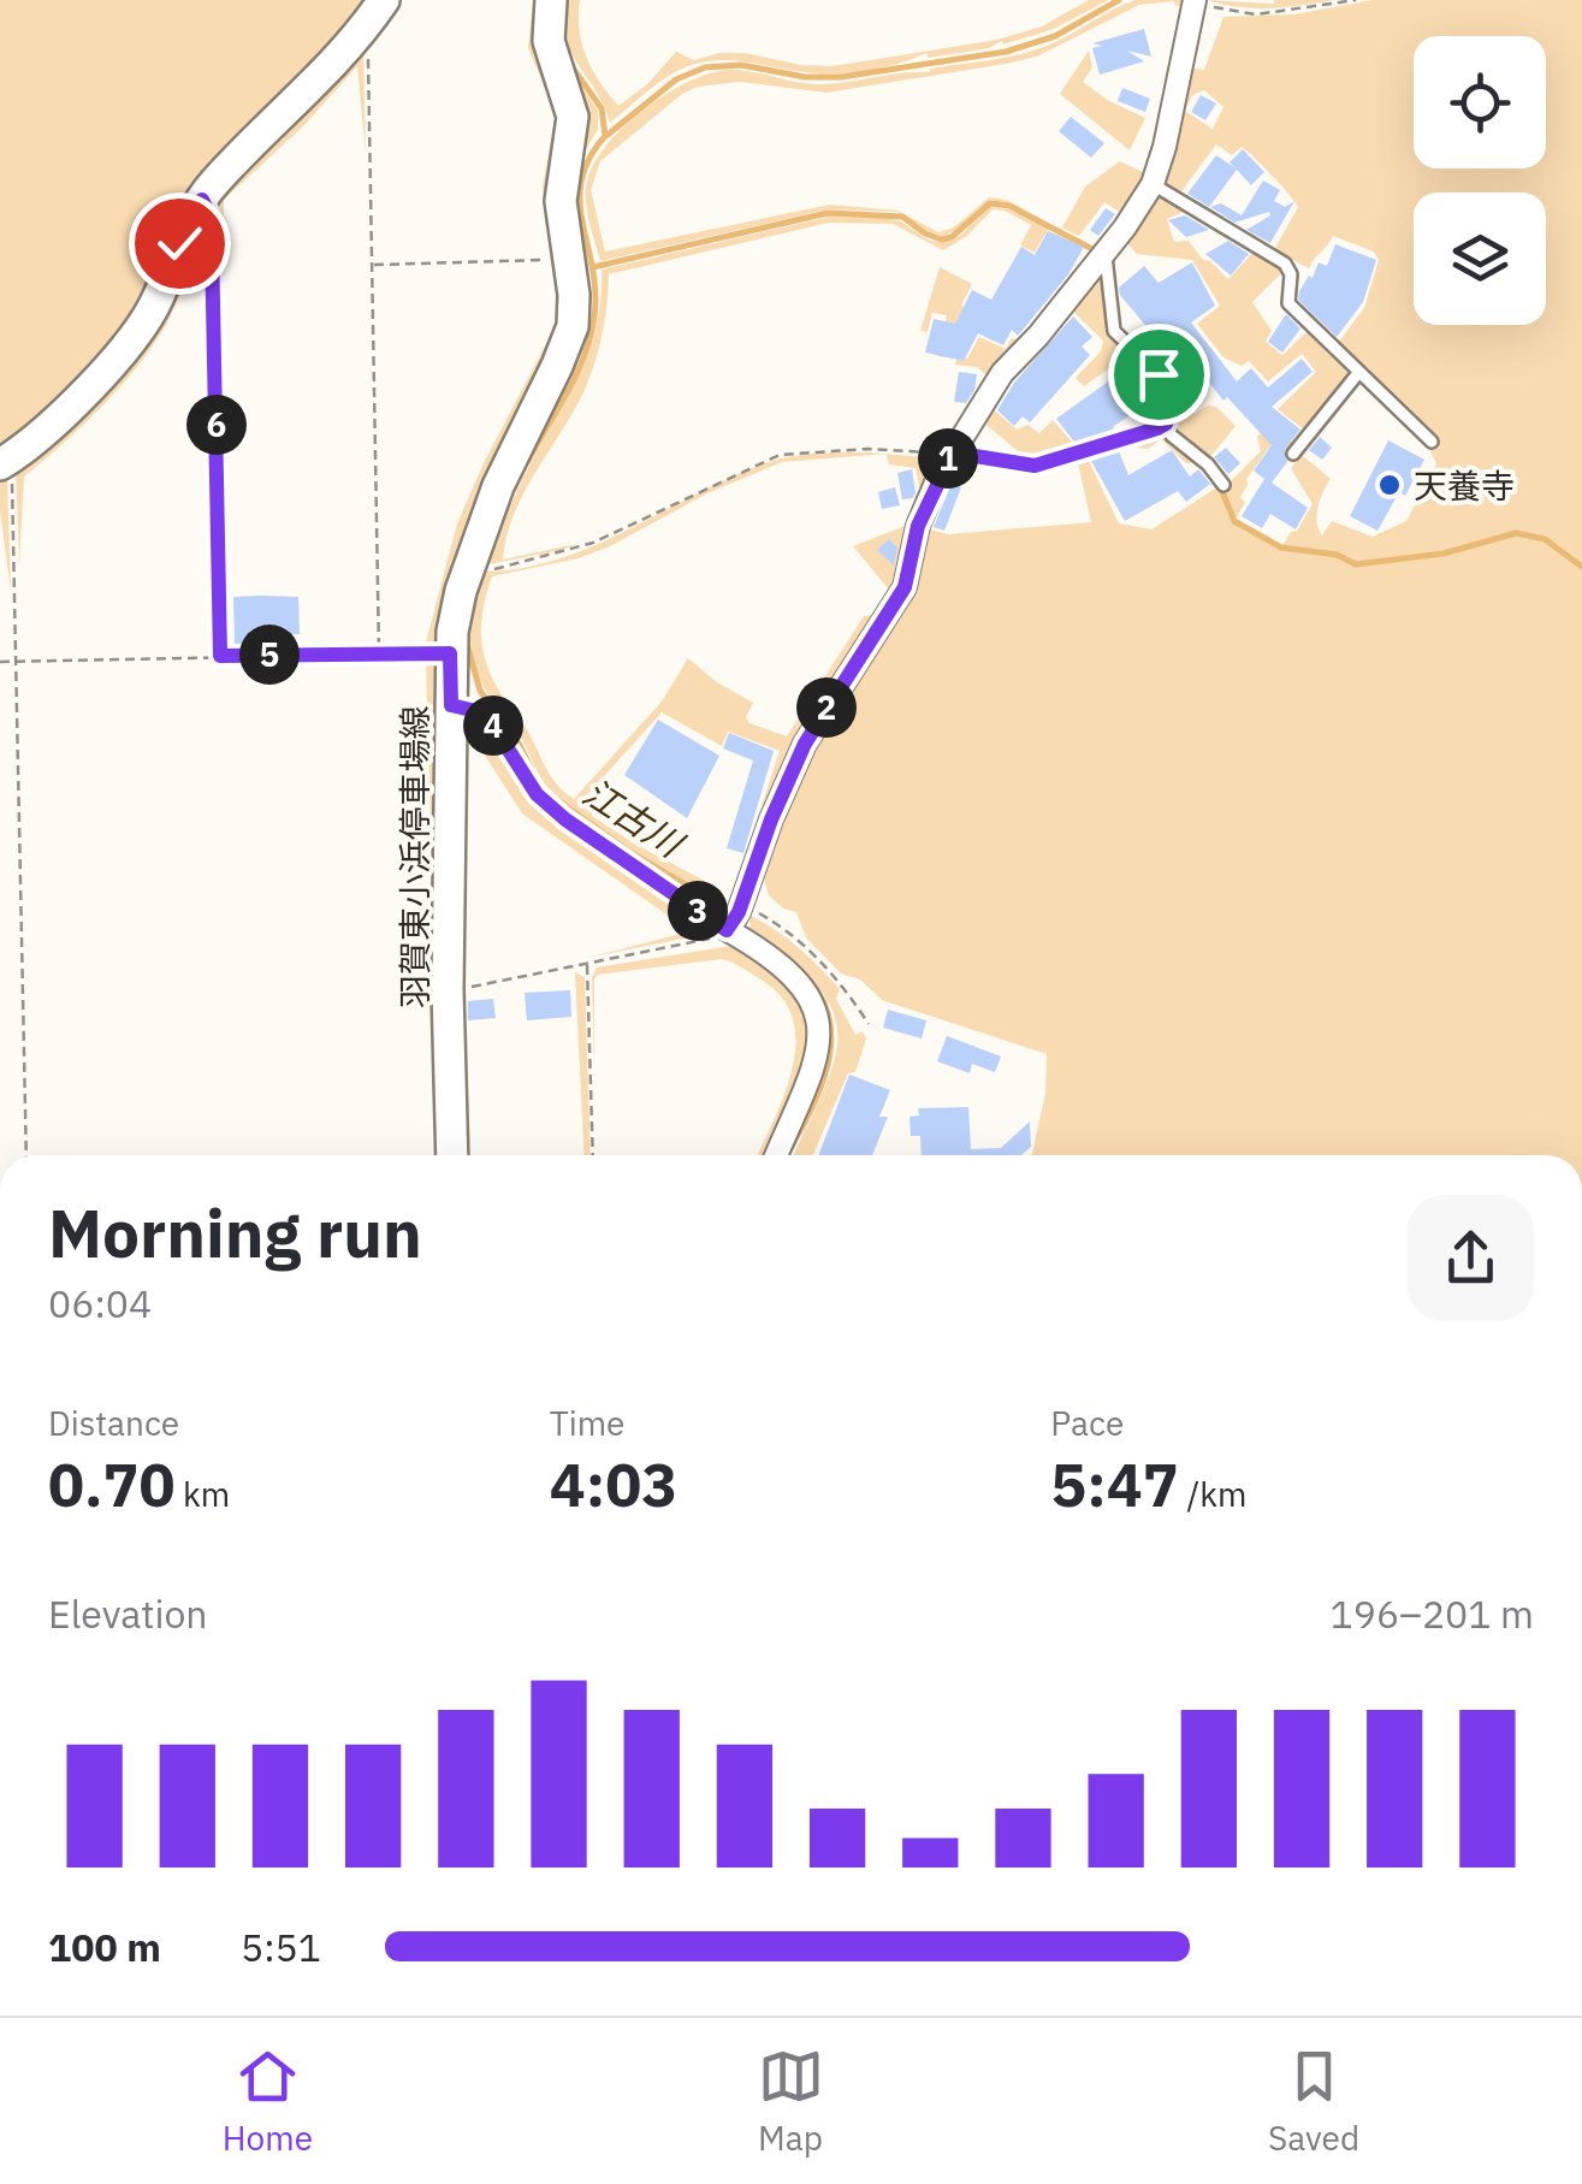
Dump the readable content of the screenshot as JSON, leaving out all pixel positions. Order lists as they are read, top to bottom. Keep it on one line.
{"streets":{"main road":["羽賀東小浜停車場線"]},"water":["江古川"],"places":["天養寺"],"page":{"pins":["6","1","5","2","4","3"],"heading":["Morning run","06:04"],"stats":[["Distance","0.70 km"],["Time","4:03"],["Pace","5:47 /km"]],"chart":["Elevation","196–201 m"],"list":[{"name":"100 m","note":"5:51"}],"tabs":["Home","Map","Saved"]}}
